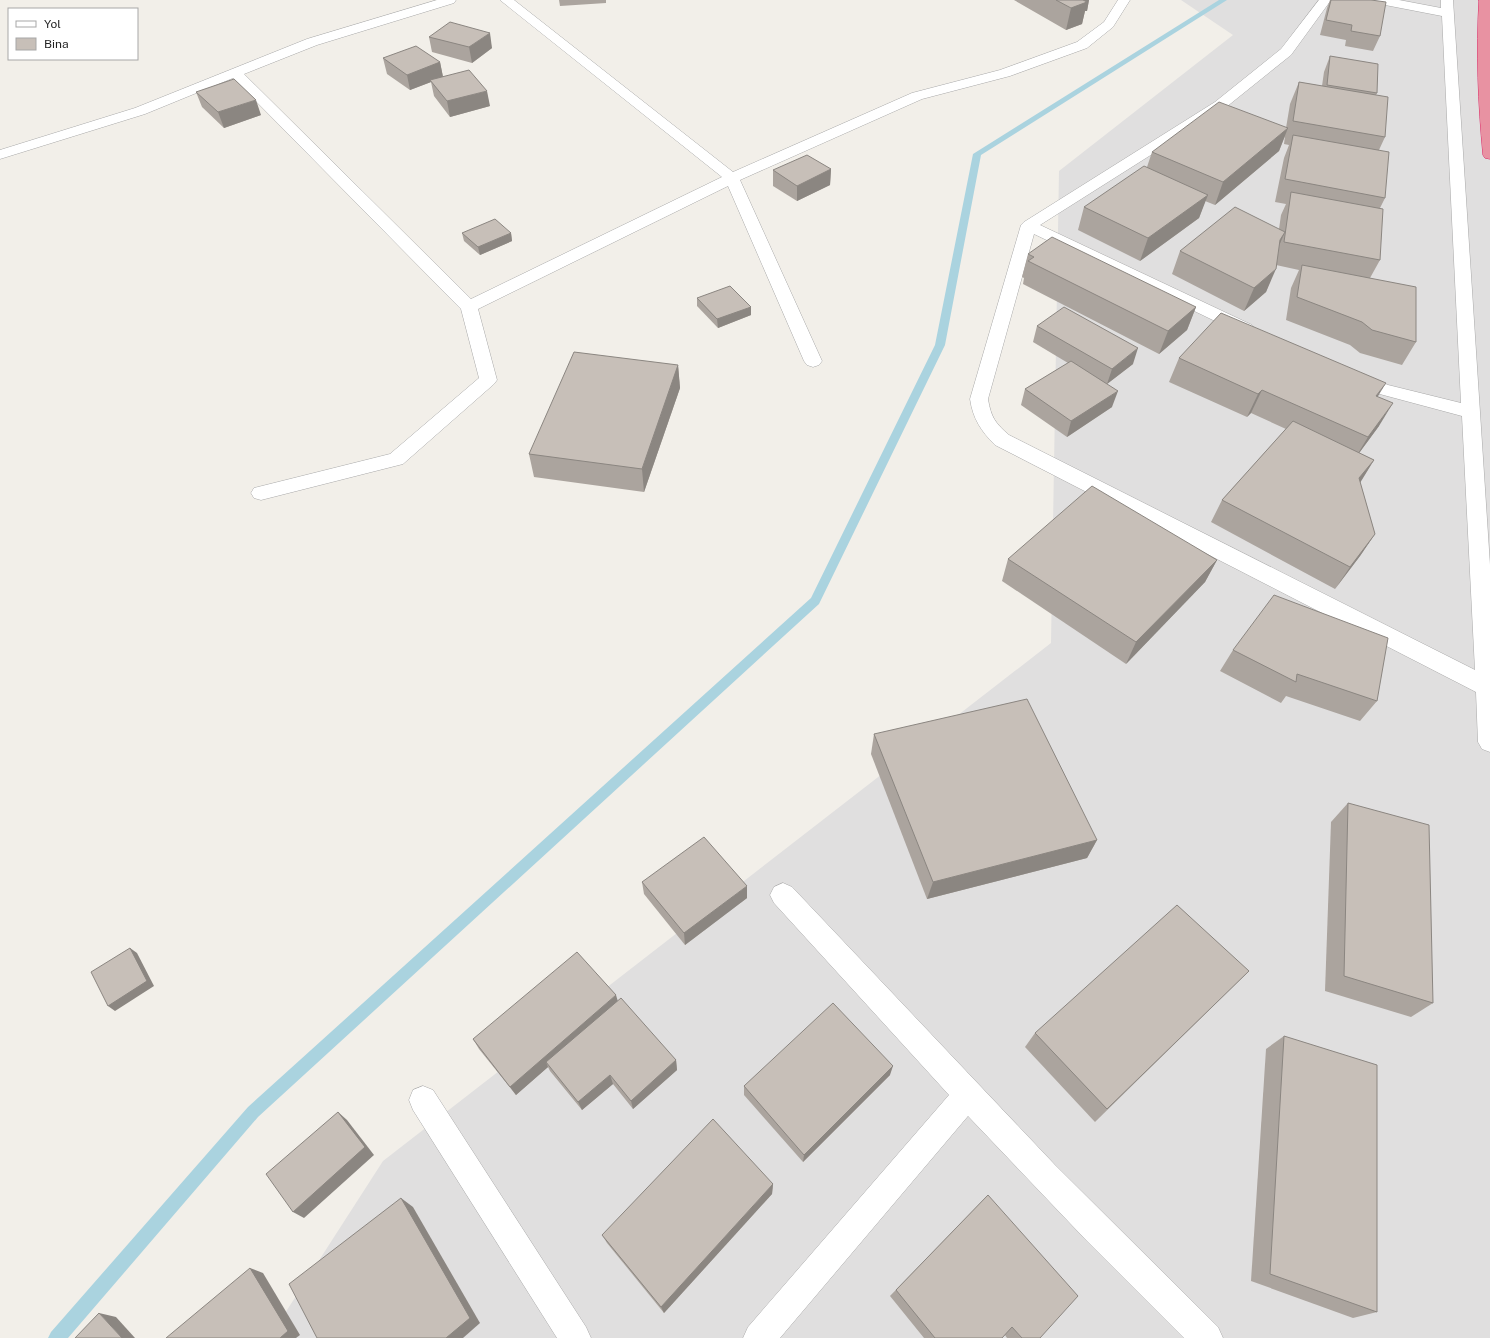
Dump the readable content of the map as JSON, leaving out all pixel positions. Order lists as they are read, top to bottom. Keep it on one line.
{"legend":["Yol","Bina"]}
